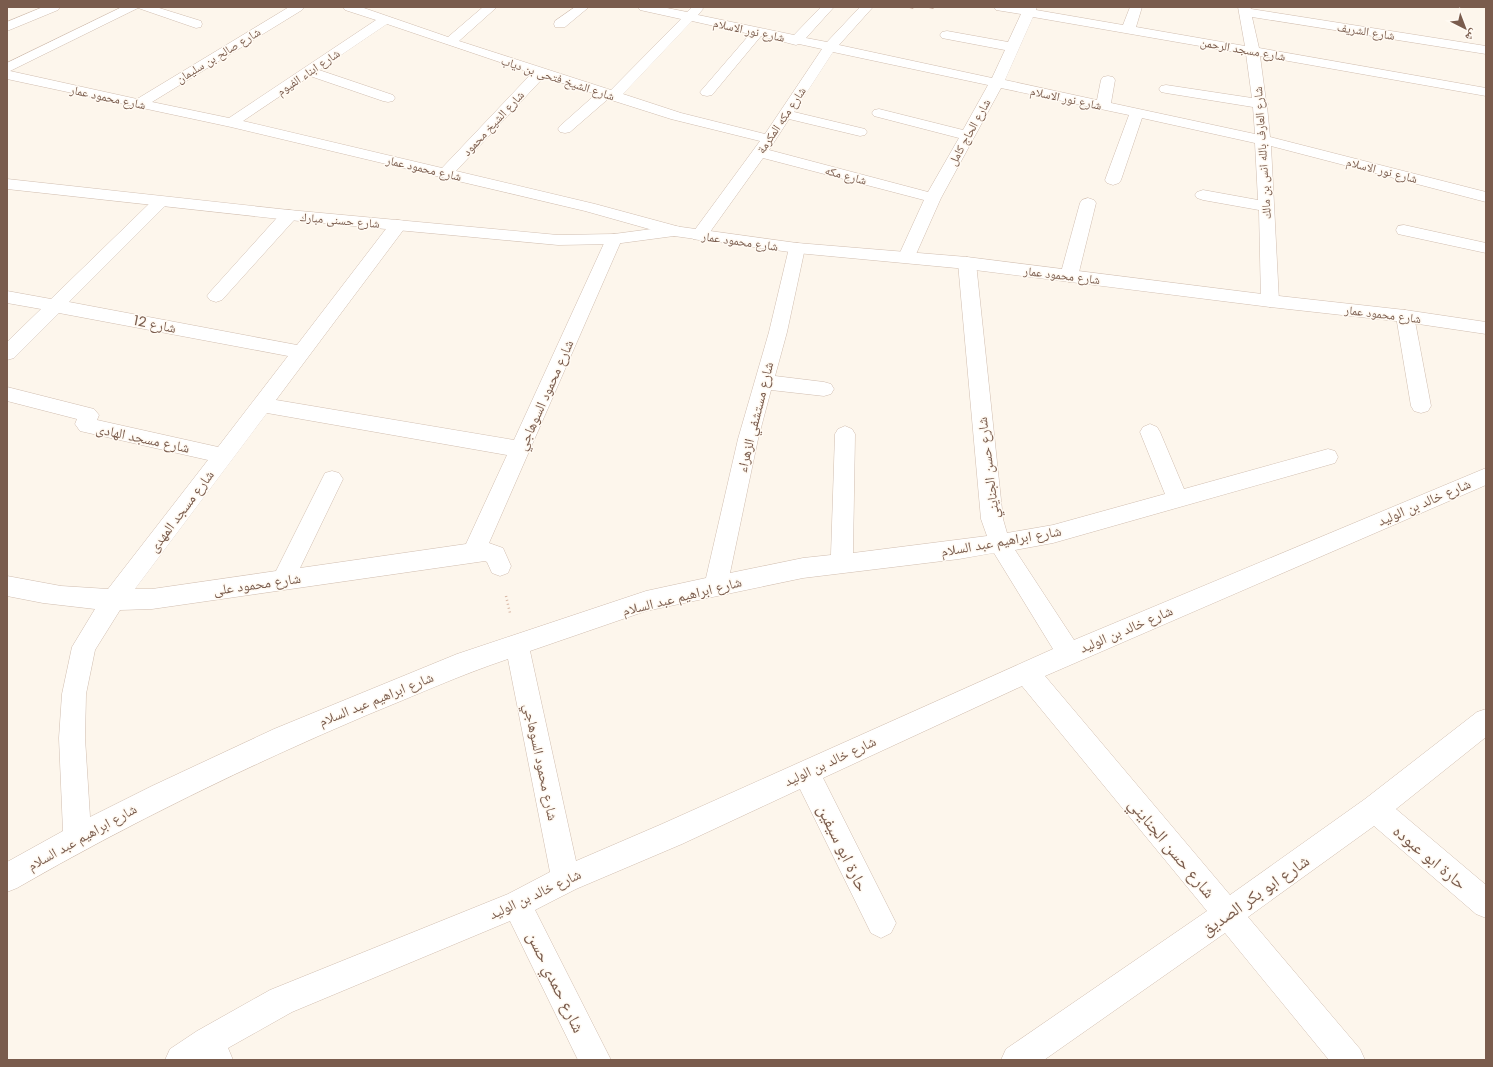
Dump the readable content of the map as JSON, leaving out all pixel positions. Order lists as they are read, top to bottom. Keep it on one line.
{"streets":{"street":["شارع نور الاسلام","شارع الشريف","شارع مسجد الرحمن","شارع صالح بن سليمان","شارع ابناء الفيوم","شارع الشيخ فتحى بن دياب","شارع محمود عمار","شارع مكه المكرمة","شارع الشيخ محمود","شارع الحاج كامل","شارع العارف بالله انس بن مالك","شارع مكه","شارع حسنى مبارك","شارع 12","شارع محمود السوهاجي","شارع مستشفي الزهراء","شارع مسجد الهادى","شارع حسن الجنايني","شارع خالد بن الوليد","شارع مسجد المهدى","شارع ابراهيم عبد السلام","شارع محمود على","حارة ابو سيفين","حارة ابو عبوده","شارع ابو بكر الصديق","شارع حمدي حسن"]},"crossings":[["شارع نور الاسلام","شارع مكه المكرمة"],["شارع نور الاسلام","شارع الحاج كامل"],["شارع نور الاسلام","شارع العارف بالله انس بن مالك"],["شارع الشريف","شارع العارف بالله انس بن مالك"],["شارع مسجد الرحمن","شارع الحاج كامل"],["شارع مسجد الرحمن","شارع العارف بالله انس بن مالك"],["شارع صالح بن سليمان","شارع محمود عمار"],["شارع ابناء الفيوم","شارع الشيخ فتحى بن دياب"],["شارع ابناء الفيوم","شارع محمود عمار"],["شارع الشيخ فتحى بن دياب","شارع مكه المكرمة"],["شارع الشيخ فتحى بن دياب","شارع الشيخ محمود"],["شارع محمود عمار","شارع مكه المكرمة"],["شارع محمود عمار","شارع الشيخ محمود"],["شارع محمود عمار","شارع الحاج كامل"],["شارع محمود عمار","شارع العارف بالله انس بن مالك"],["شارع محمود عمار","شارع حسنى مبارك"],["شارع محمود عمار","شارع مستشفي الزهراء"],["شارع محمود عمار","شارع حسن الجنايني"],["شارع مكه المكرمة","شارع مكه"],["شارع الحاج كامل","شارع مكه"],["شارع حسنى مبارك","شارع محمود السوهاجي"],["شارع حسنى مبارك","شارع مسجد المهدى"],["شارع 12","شارع مسجد المهدى"],["شارع محمود السوهاجي","شارع خالد بن الوليد"],["شارع محمود السوهاجي","شارع ابراهيم عبد السلام"],["شارع محمود السوهاجي","شارع محمود على"],["شارع مستشفي الزهراء","شارع ابراهيم عبد السلام"],["شارع مسجد الهادى","شارع مسجد المهدى"],["شارع حسن الجنايني","شارع خالد بن الوليد"],["شارع حسن الجنايني","شارع ابراهيم عبد السلام"],["شارع حسن الجنايني","شارع ابو بكر الصديق"],["شارع خالد بن الوليد","حارة ابو سيفين"],["شارع خالد بن الوليد","شارع حمدي حسن"],["شارع مسجد المهدى","شارع ابراهيم عبد السلام"],["شارع مسجد المهدى","شارع محمود على"],["حارة ابو عبوده","شارع ابو بكر الصديق"]],"north":"bottom right"}
